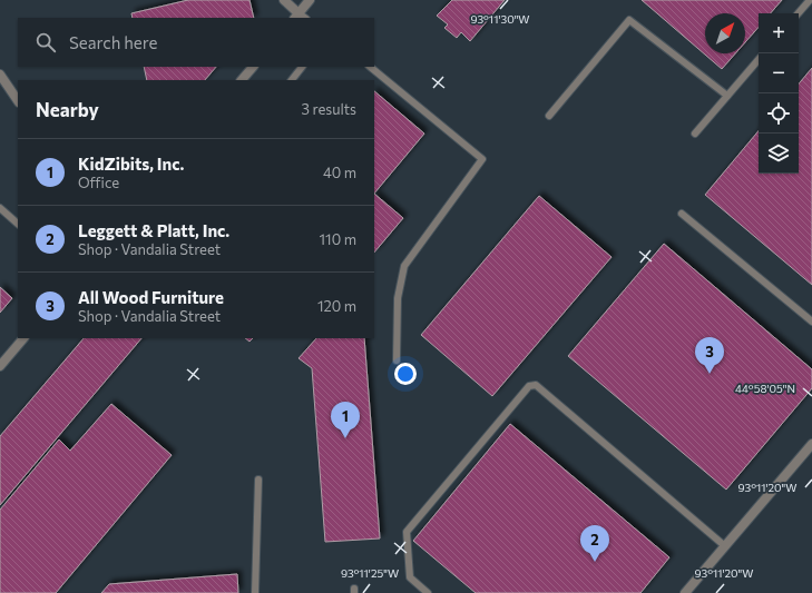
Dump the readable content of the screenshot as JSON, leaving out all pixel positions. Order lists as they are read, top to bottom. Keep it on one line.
{"north":"top right","page":{"map_buttons":["+","−"],"search":"Search here","heading":["Nearby","3 results"],"list":[{"mark":"1","name":"KidZibits, Inc.","note":"Office","value":"40 m"},{"mark":"2","name":"Leggett & Platt, Inc.","note":"Shop · Vandalia Street","value":"110 m"},{"mark":"3","name":"All Wood Furniture","note":"Shop · Vandalia Street","value":"120 m"}],"pins":["3","1","2"]},"coordinates":["93°11'30\"W","44°58'05\"N","93°11'20\"W","93°11'25\"W"]}
